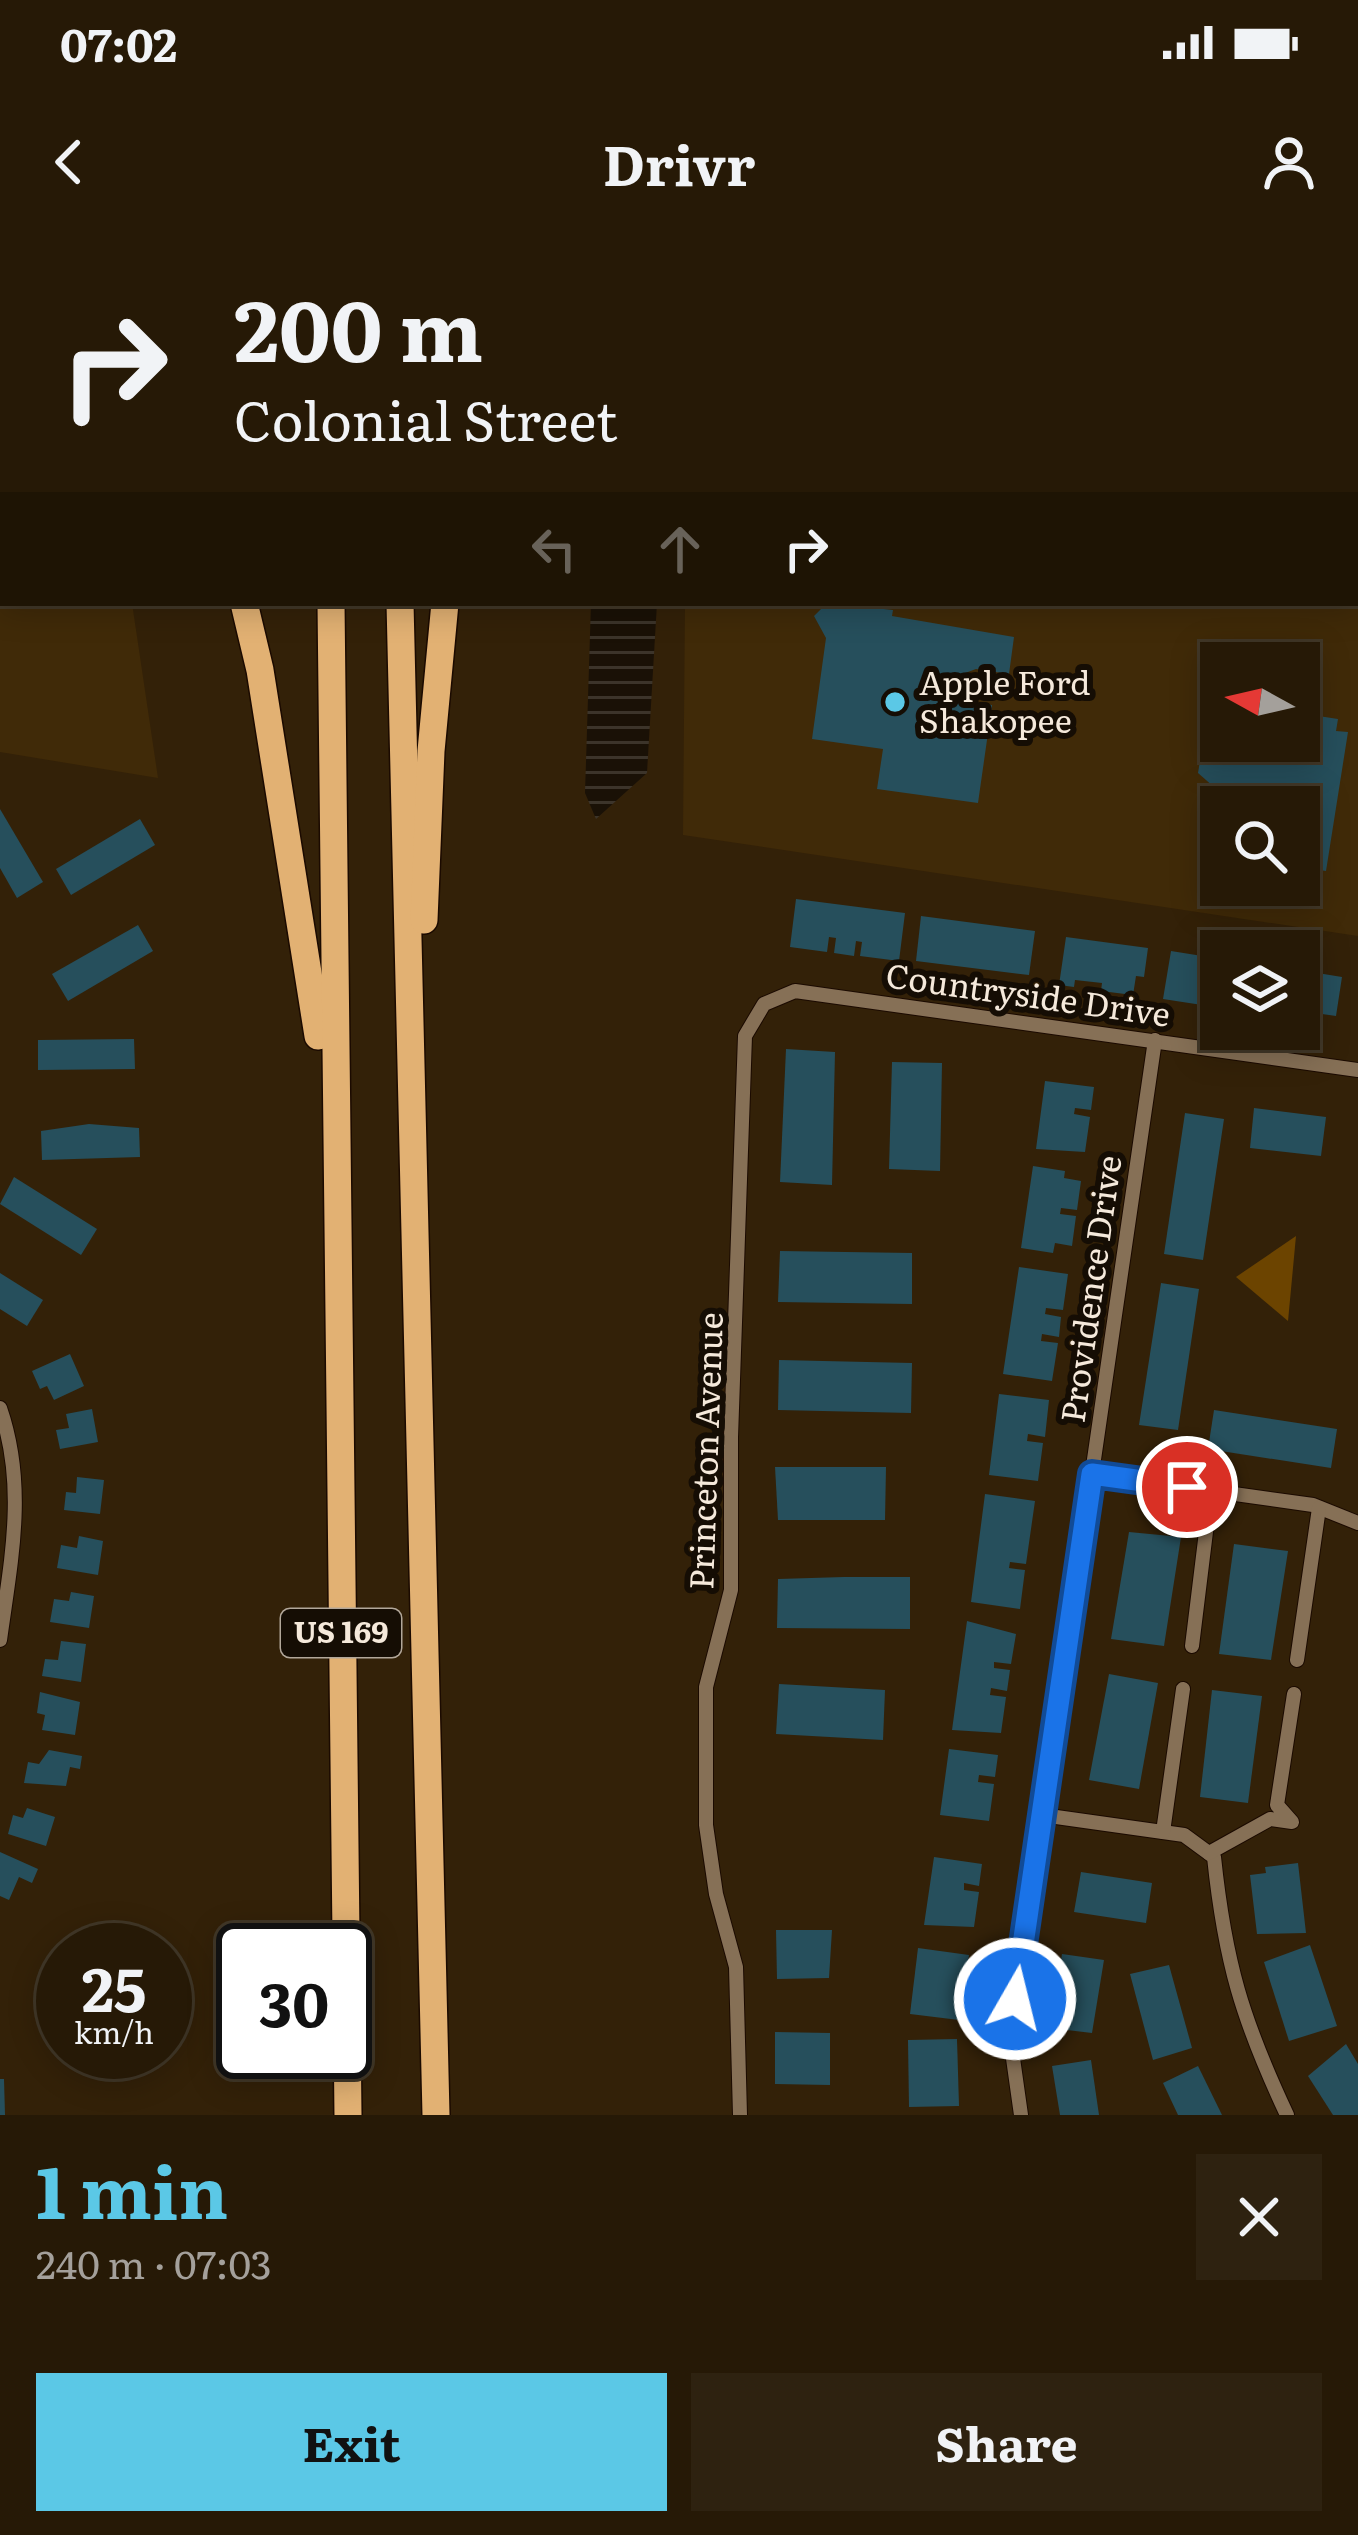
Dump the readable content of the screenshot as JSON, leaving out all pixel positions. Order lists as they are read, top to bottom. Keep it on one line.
{"streets":{"highway":["US 169"],"street":["Countryside Drive","Providence Drive","Princeton Avenue"]},"crossings":[["Countryside Drive","Providence Drive"],["Countryside Drive","Princeton Avenue"]],"places":["Apple Ford Shakopee"],"north":"left","page":{"status":"07:02","header":"Drivr","turn":["200 m","Colonial Street"],"speed":"25 km/h","limit":"30","heading":["1 min","240 m · 07:03"],"buttons":["Exit","Share"]}}
